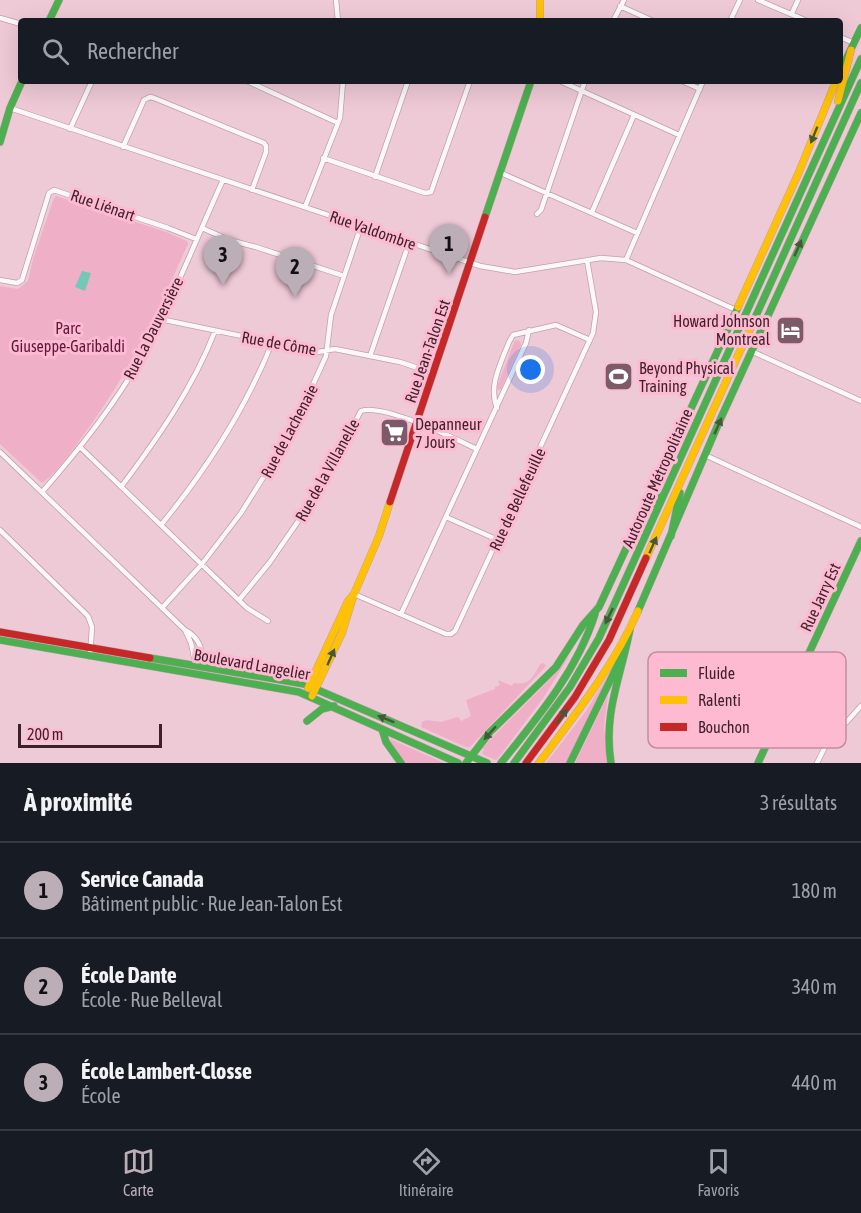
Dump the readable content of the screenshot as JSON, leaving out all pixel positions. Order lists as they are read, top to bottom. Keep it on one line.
{"streets":{"main road":["Rue Jean-Talon Est","Autoroute Métropolitaine","Rue Jarry Est","Boulevard Langelier"],"street":["Rue Liénart","Rue Valdombre","Rue La Dauversière","Rue de Côme","Rue de Lachenaie","Rue de la Villanelle","Rue de Bellefeuille"]},"crossings":[["Rue Liénart","Rue La Dauversière"],["Rue Valdombre","Rue La Dauversière"],["Rue Valdombre","Rue Jean-Talon Est"],["Rue Valdombre","Rue de Lachenaie"],["Rue Valdombre","Rue de Bellefeuille"],["Rue La Dauversière","Rue de Côme"],["Rue de Côme","Rue Jean-Talon Est"],["Rue de Côme","Rue de Lachenaie"],["Rue Jean-Talon Est","Rue de la Villanelle"],["Rue Jean-Talon Est","Rue de Bellefeuille"],["Rue Jean-Talon Est","Boulevard Langelier"]],"parks":["Parc Giuseppe-Garibaldi"],"places":{"hotel":["Howard Johnson Montreal"],"sports":["Beyond Physical Training"],"supermarket":["Depanneur 7 Jours"]},"legend":["Fluide","Ralenti","Bouchon"],"scale_bar":"200 m","page":{"search":"Rechercher","pins":["1","3","2"],"scale":"200 m","heading":["À proximité","3 résultats"],"list":[{"mark":"1","name":"Service Canada","note":"Bâtiment public · Rue Jean-Talon Est","value":"180 m"},{"mark":"2","name":"École Dante","note":"École · Rue Belleval","value":"340 m"},{"mark":"3","name":"École Lambert-Closse","note":"École","value":"440 m"}],"nav":["Carte","Itinéraire","Favoris"]}}
